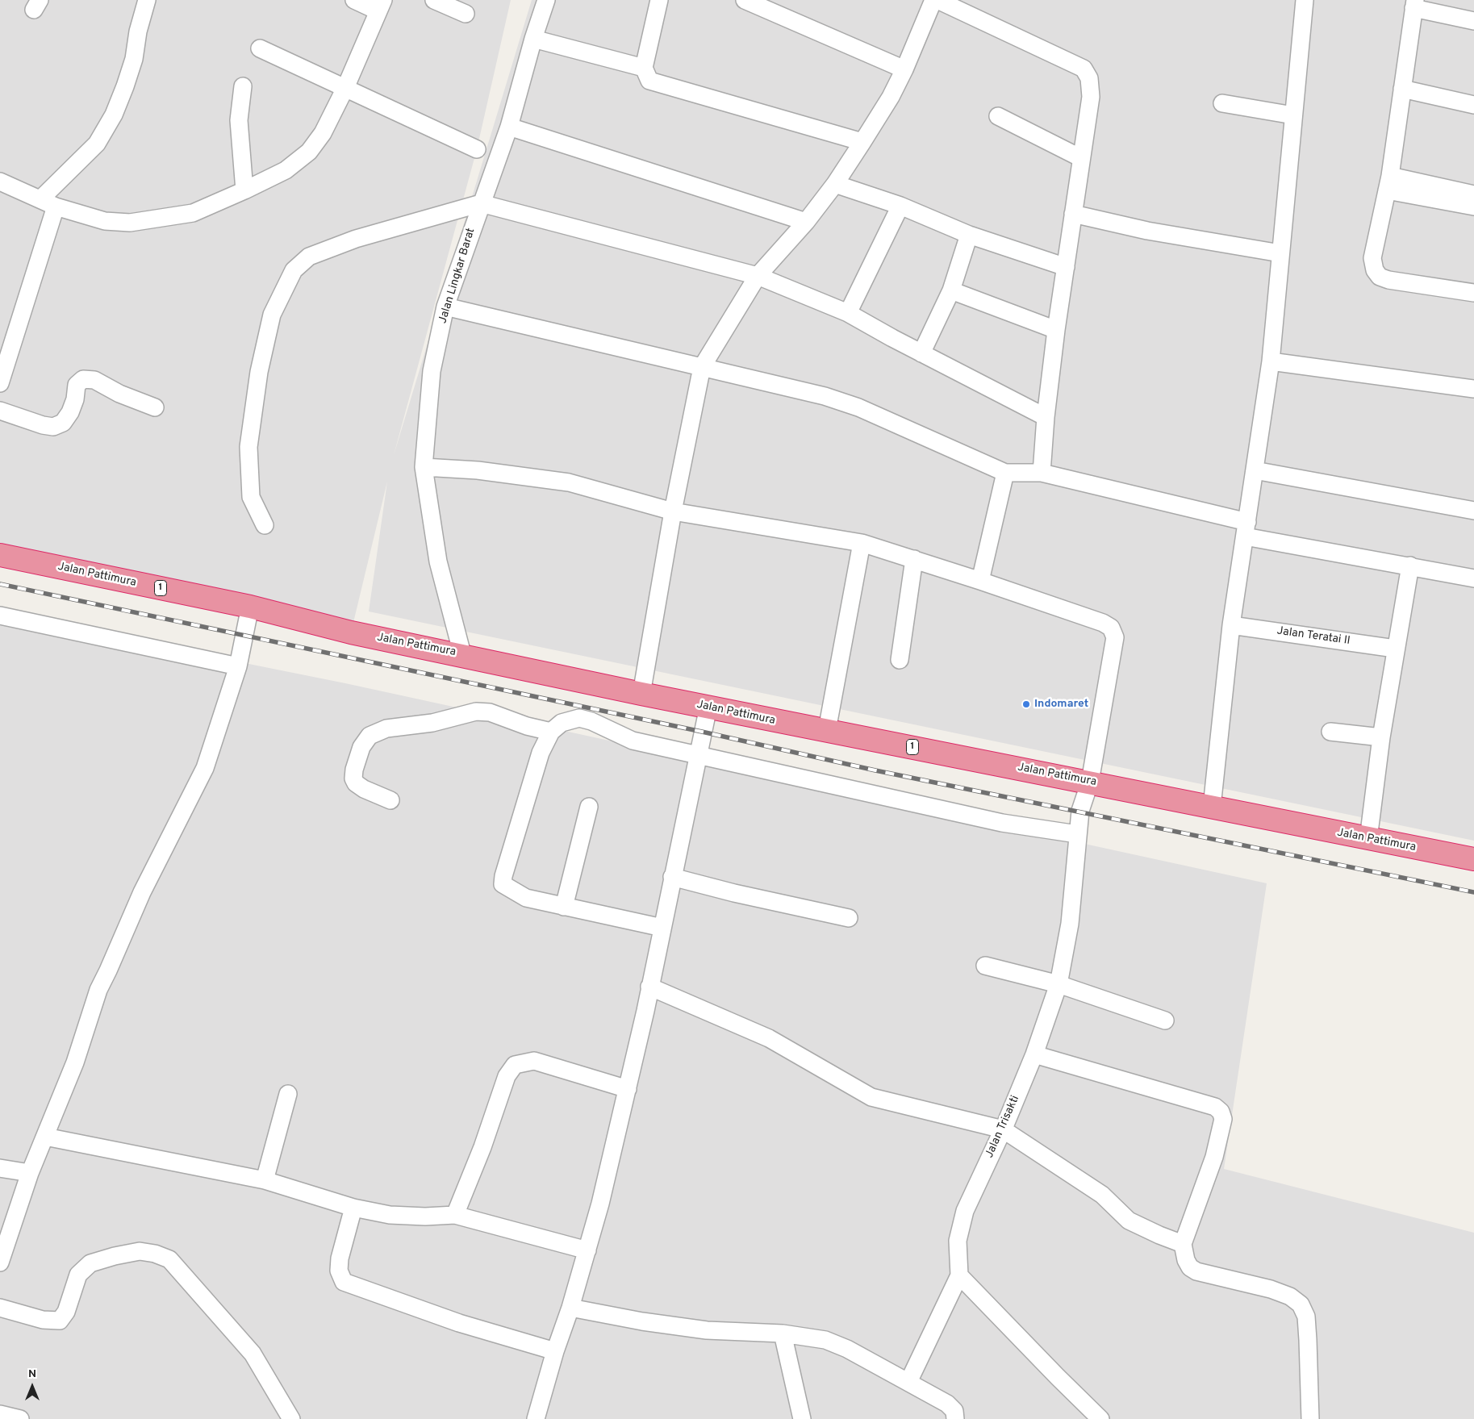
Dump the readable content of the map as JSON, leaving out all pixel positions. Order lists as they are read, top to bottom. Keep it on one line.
{"streets":{"highway":["Jalan Pattimura","1"],"street":["Jalan Lingkar Barat","Jalan Teratai II","Jalan Trisakti"]},"crossings":[["Jalan Lingkar Barat","Jalan Pattimura"],["Jalan Pattimura","Jalan Trisakti"]],"places":["Indomaret"],"north":"top"}
